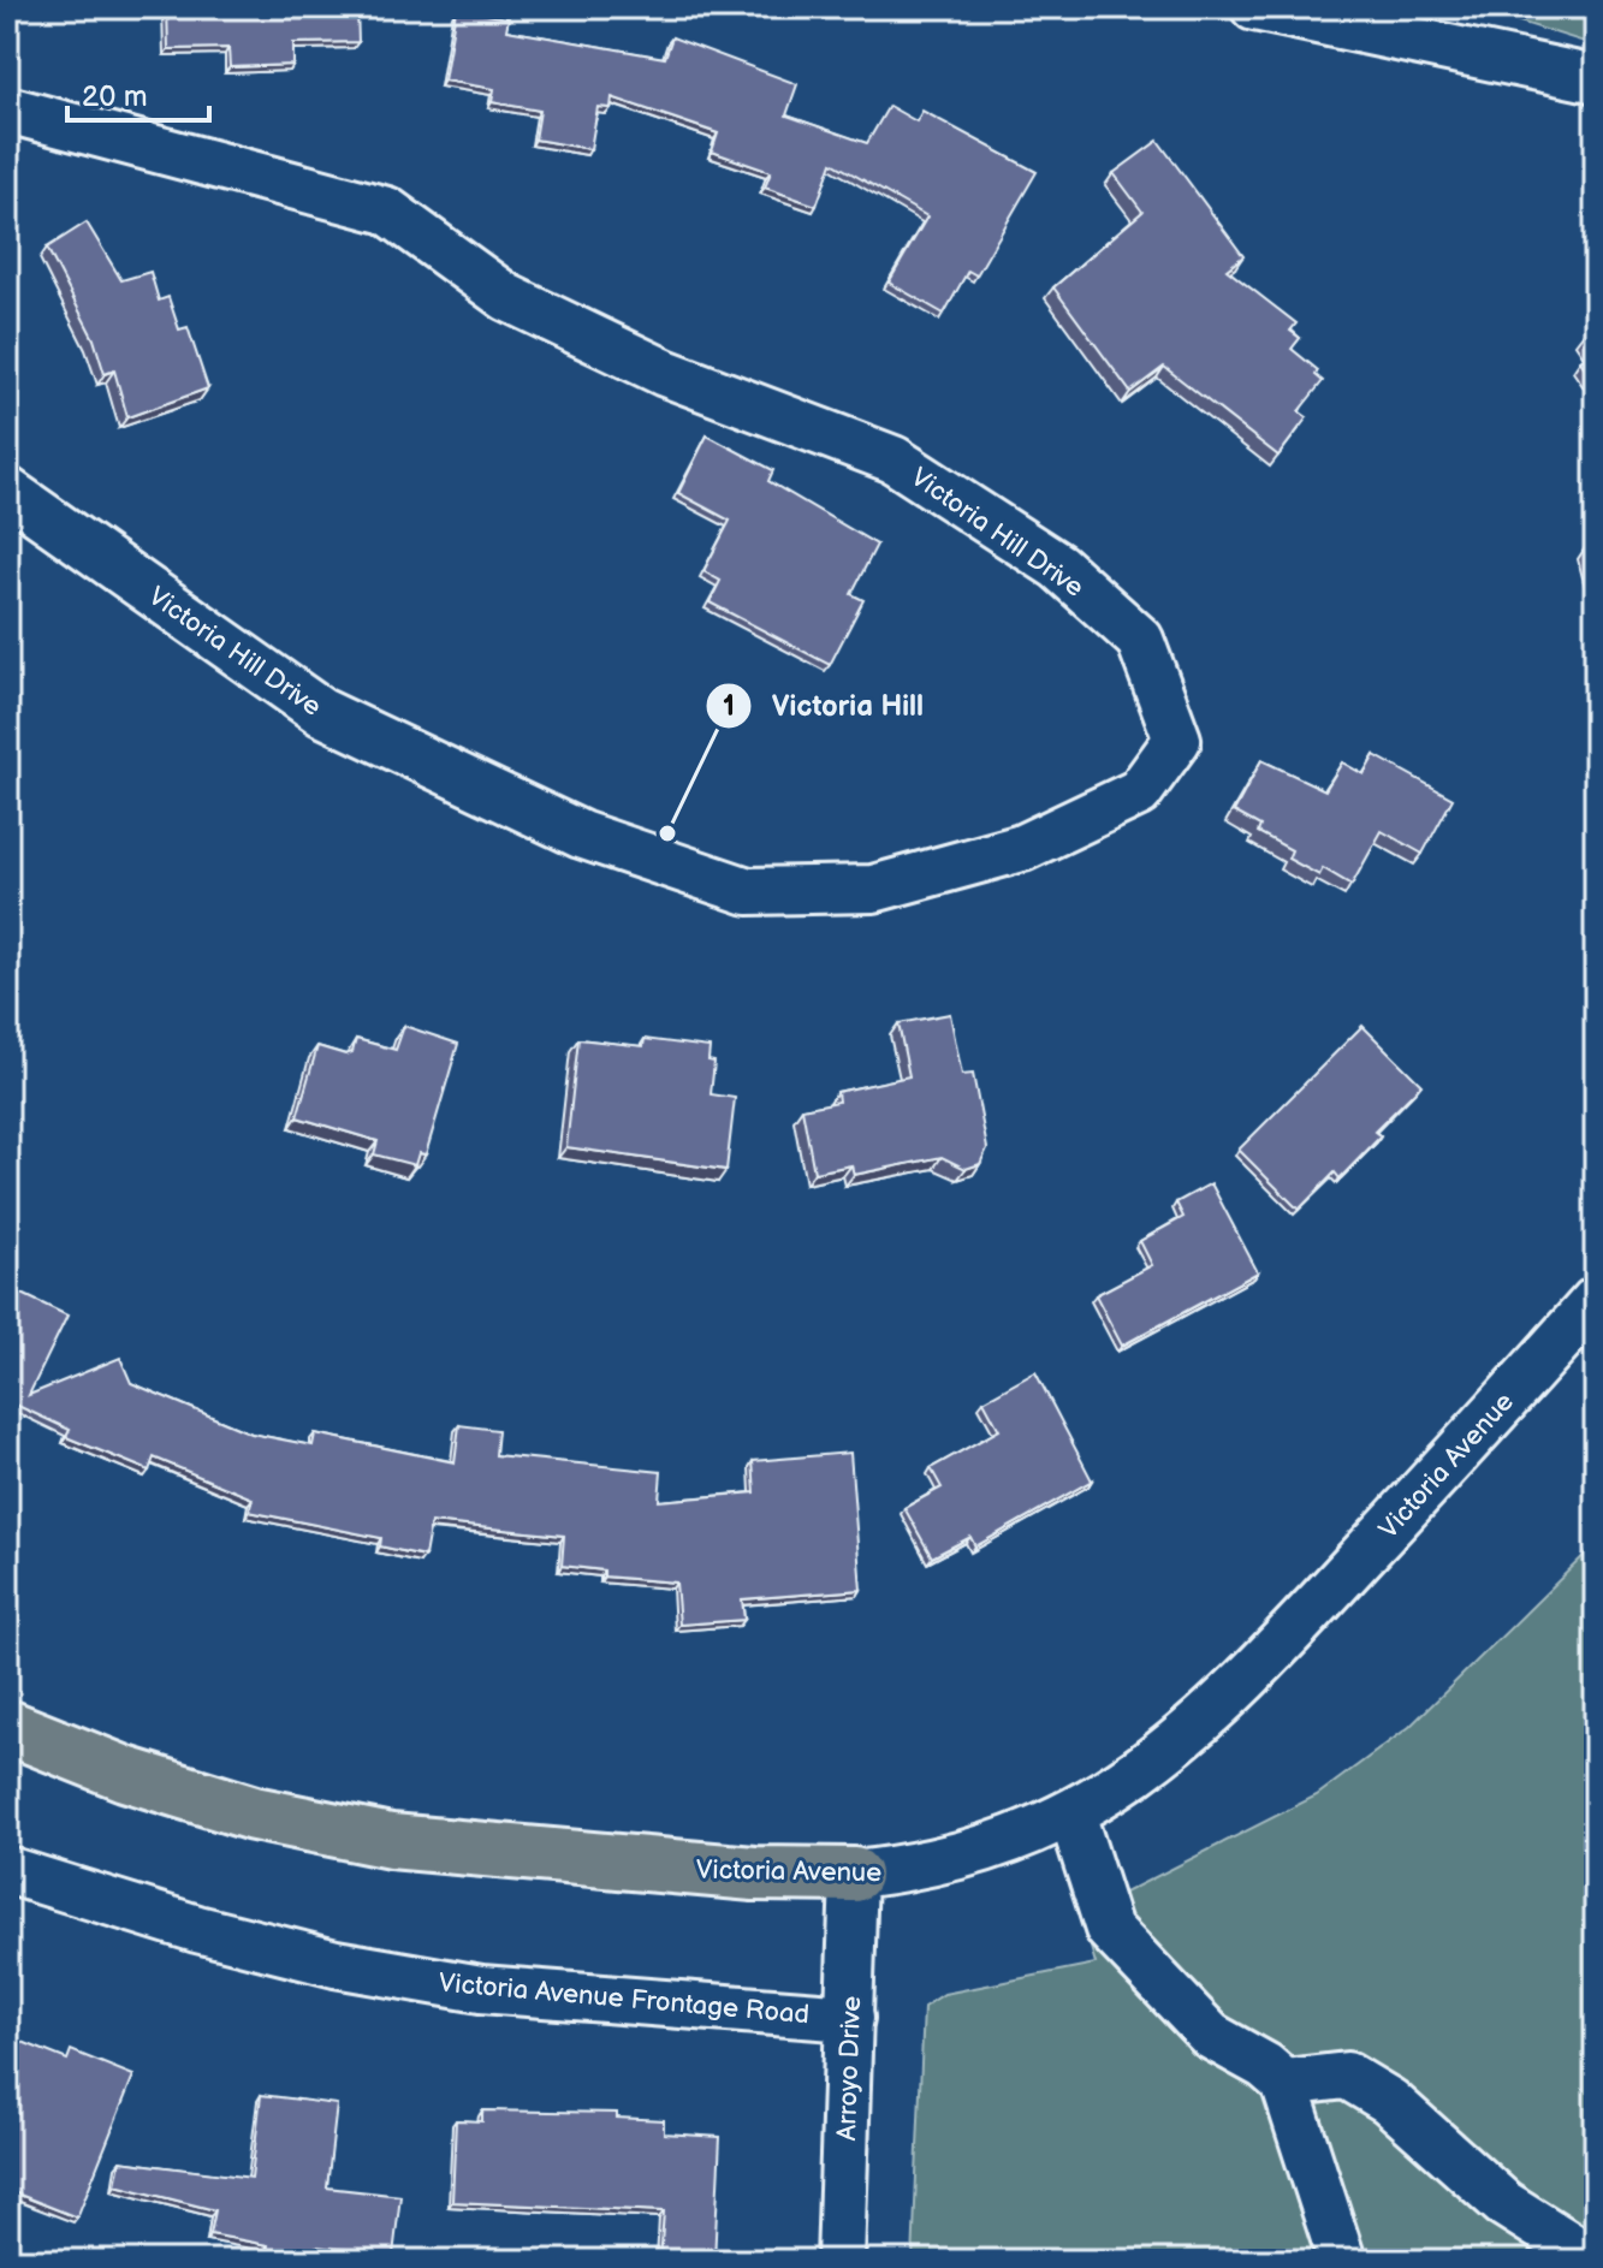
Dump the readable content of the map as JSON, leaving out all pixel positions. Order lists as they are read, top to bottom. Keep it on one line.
{"streets":{"main road":["Victoria Avenue"],"street":["Victoria Hill Drive","Victoria Avenue Frontage Road","Arroyo Drive"]},"crossings":[["Victoria Avenue","Arroyo Drive"],["Victoria Avenue Frontage Road","Arroyo Drive"]],"places":["Victoria Hill"],"scale_bar":"20 m"}
